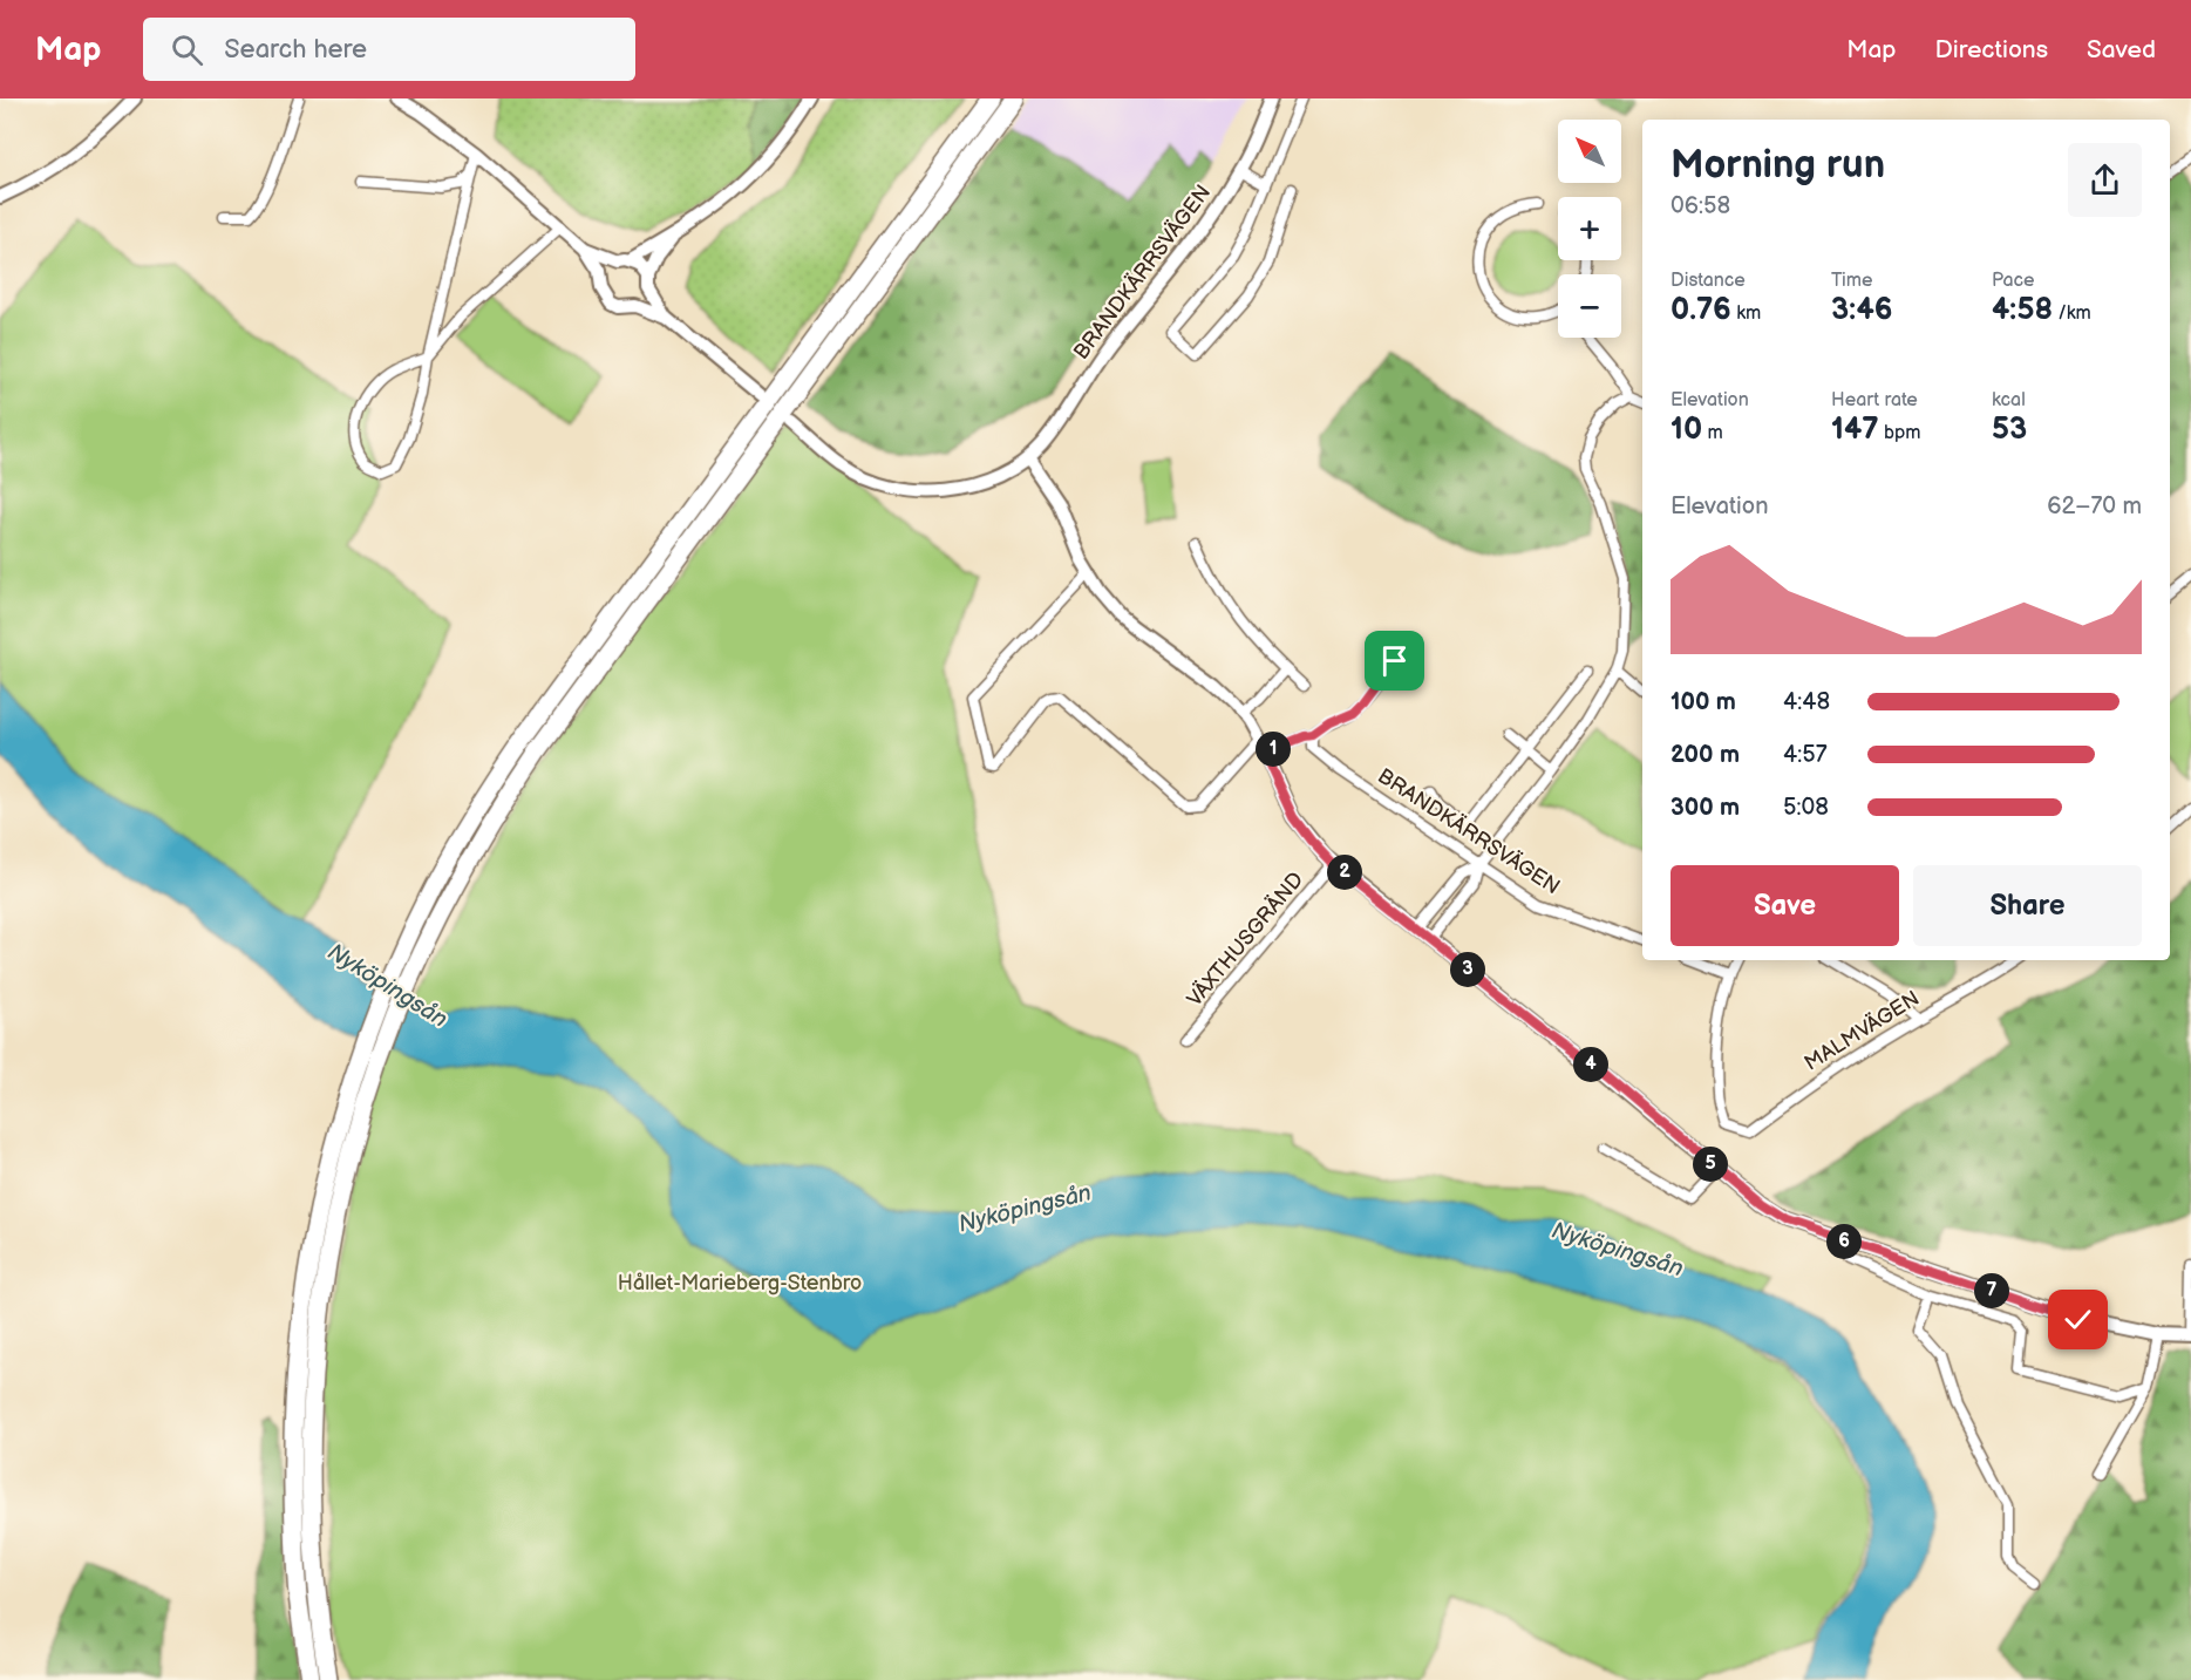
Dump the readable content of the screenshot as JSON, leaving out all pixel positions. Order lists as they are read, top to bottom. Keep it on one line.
{"streets":{"street":["BRANDKÄRRSVÄGEN","VÄXTHUSGRÄND","MALMVÄGEN"]},"water":["Nyköpingsån"],"parks":["Hållet-Marieberg-Stenbro"],"north":"top left","page":{"header":"Map","search":"Search here","nav":["Map","Directions","Saved"],"map_buttons":["+","−"],"heading":["Morning run","06:58"],"stats":[["Distance","0.76 km"],["Time","3:46"],["Pace","4:58 /km"],["Elevation","10 m"],["Heart rate","147 bpm"],["kcal","53"]],"chart":["Elevation","62–70 m"],"list":[{"name":"100 m","note":"4:48"},{"name":"200 m","note":"4:57"},{"name":"300 m","note":"5:08"}],"pins":["1","2","3","4","5","6","7"],"buttons":["Save","Share"]}}
